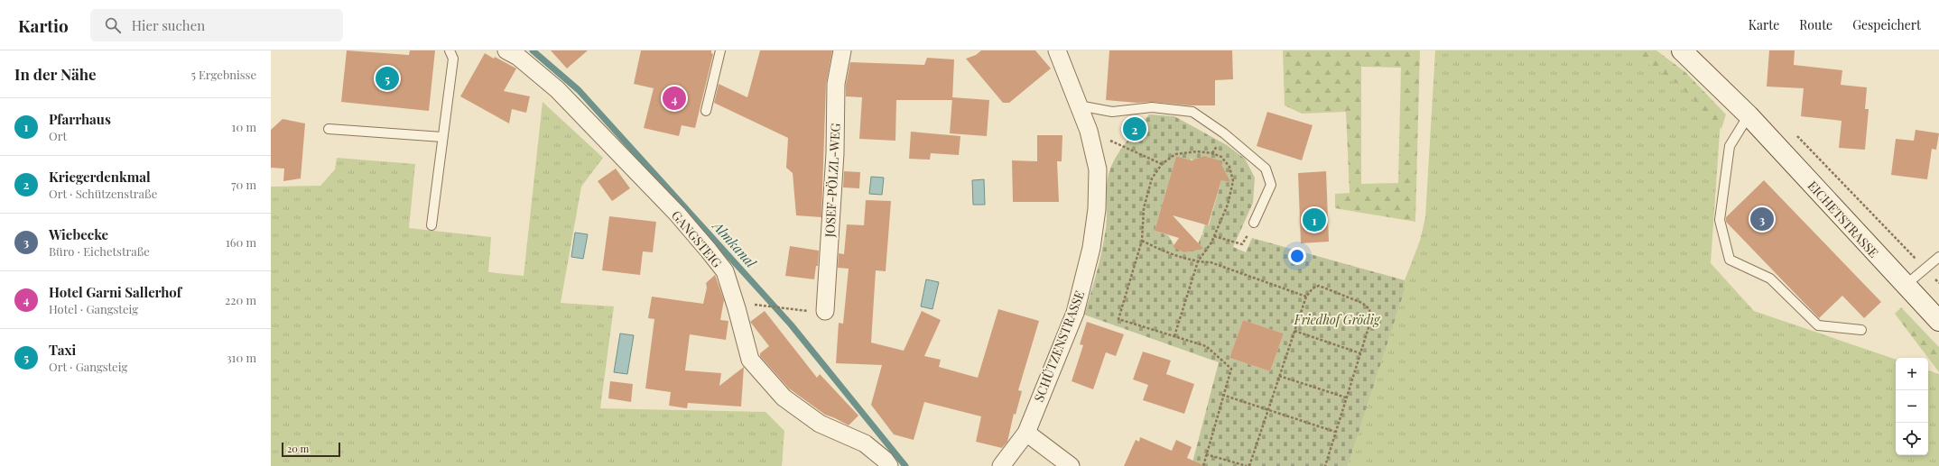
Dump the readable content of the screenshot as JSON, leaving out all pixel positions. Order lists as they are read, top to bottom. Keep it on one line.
{"streets":{"main road":["EICHETSTRASSE"],"street":["JOSEF-PÖLZL-WEG","GANGSTEIG","SCHÜTZENSTRASSE"]},"water":["Almkanal"],"parks":["Friedhof Grödig"],"scale_bar":"20 m","page":{"header":"Kartio","search":"Hier suchen","nav":["Karte","Route","Gespeichert"],"heading":["In der Nähe","5 Ergebnisse"],"pins":["5","4","2","3","1"],"list":[{"mark":"1","name":"Pfarrhaus","note":"Ort","value":"10 m"},{"mark":"2","name":"Kriegerdenkmal","note":"Ort · Schützenstraße","value":"70 m"},{"mark":"3","name":"Wiebecke","note":"Büro · Eichetstraße","value":"160 m"},{"mark":"4","name":"Hotel Garni Sallerhof","note":"Hotel · Gangsteig","value":"220 m"},{"mark":"5","name":"Taxi","note":"Ort · Gangsteig","value":"310 m"}],"map_buttons":["+","−"],"scale":"20 m"}}
